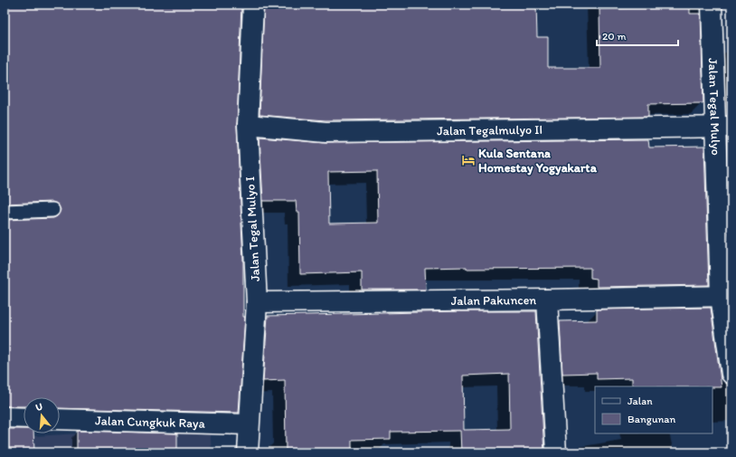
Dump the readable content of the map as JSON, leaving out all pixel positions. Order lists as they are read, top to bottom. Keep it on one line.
{"streets":{"street":["Jalan Tegal Mulyo","Jalan Tegalmulyo II","Jalan Tegal Mulyo I","Jalan Pakuncen","Jalan Cungkuk Raya"]},"crossings":[["Jalan Tegal Mulyo","Jalan Tegalmulyo II"],["Jalan Tegal Mulyo","Jalan Pakuncen"],["Jalan Tegalmulyo II","Jalan Tegal Mulyo I"],["Jalan Tegal Mulyo I","Jalan Pakuncen"],["Jalan Tegal Mulyo I","Jalan Cungkuk Raya"]],"places":{"hotel":["Kula Sentana Homestay Yogyakarta"]},"legend":["Jalan","Bangunan"],"scale_bar":"20 m","north":"top"}
